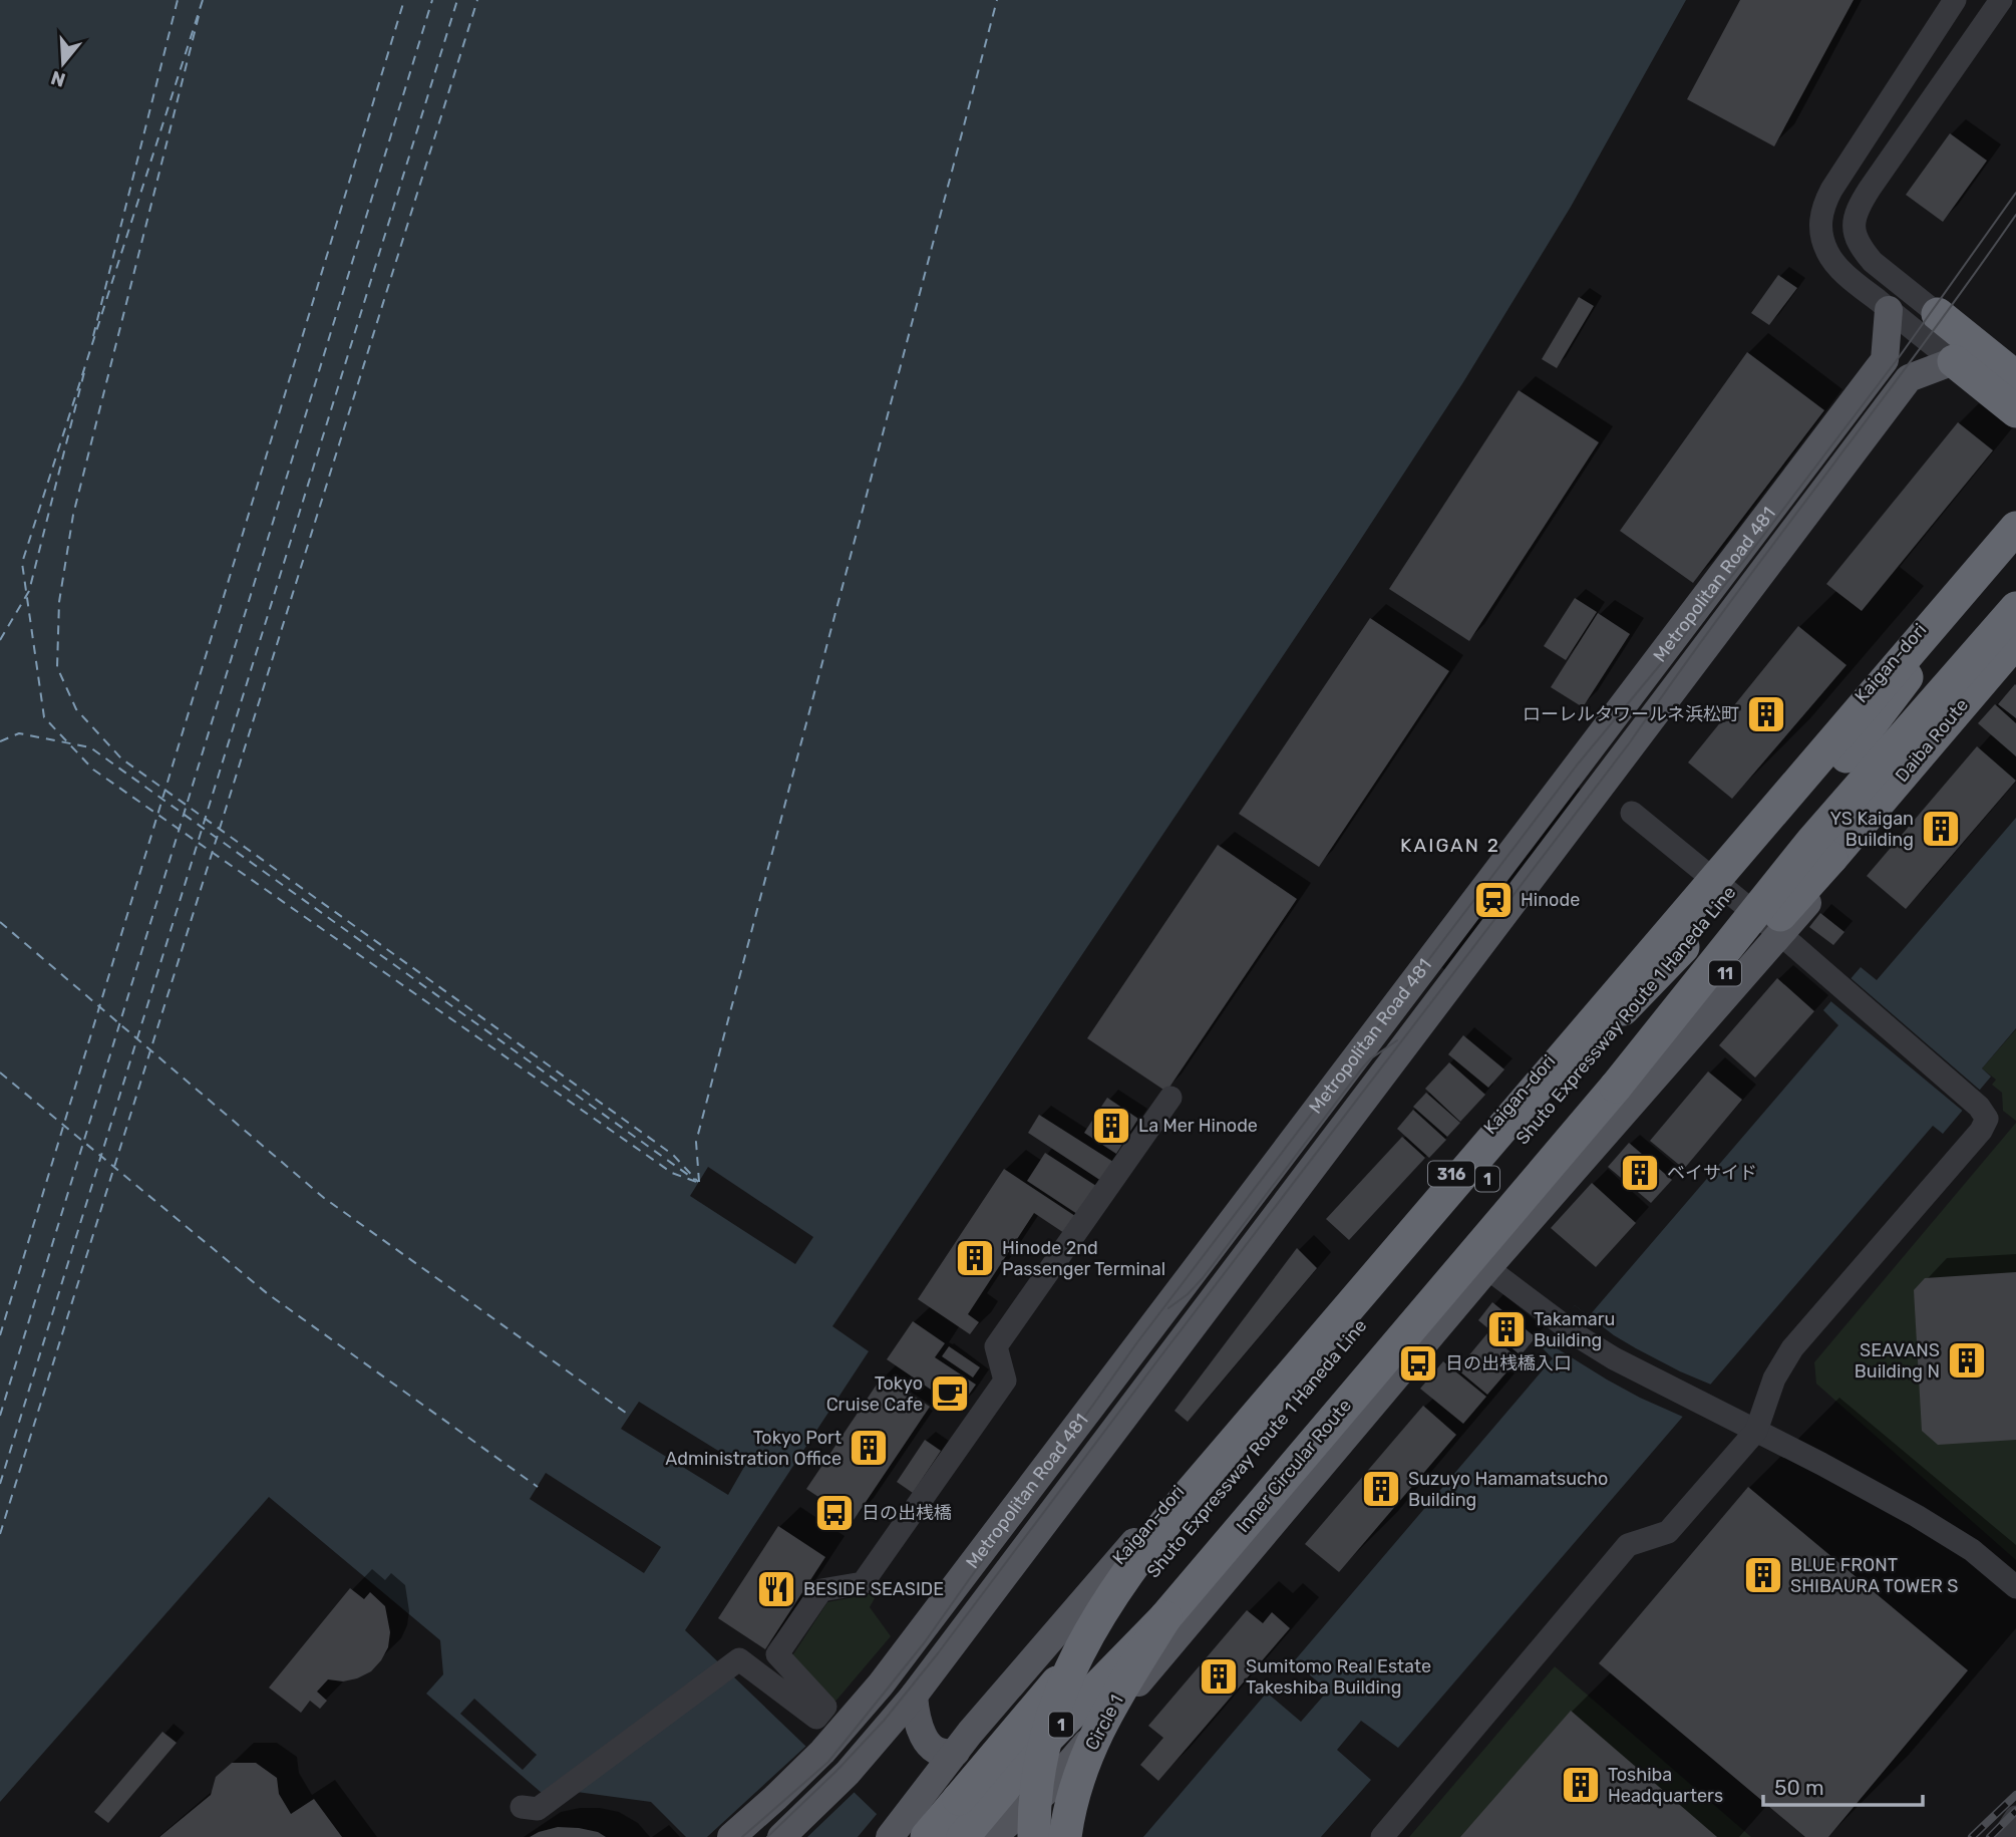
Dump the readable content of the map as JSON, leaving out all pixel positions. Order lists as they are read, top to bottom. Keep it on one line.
{"streets":{"highway":["Daiba Route","11","Shuto Expressway Route 1 Haneda Line","1","Inner Circular Route","Circle 1"],"main road":["Metropolitan Road 481","Kaigan-dori","316"]},"crossings":[["Daiba Route","Shuto Expressway Route 1 Haneda Line"],["Daiba Route","Inner Circular Route"],["Shuto Expressway Route 1 Haneda Line","Inner Circular Route"],["Inner Circular Route","Circle 1"]],"districts":["KAIGAN 2"],"places":{"building":["ローレルタワールネ浜松町","YS Kaigan Building","La Mer Hinode","ベイサイド","Hinode 2nd Passenger Terminal","Takamaru Building","SEAVANS Building N","Tokyo Port Administration Office","Suzuyo Hamamatsucho Building","BLUE FRONT SHIBAURA TOWER S","Sumitomo Real Estate Takeshiba Building","Toshiba Headquarters"],"station":["Hinode"],"bus stop":["日の出桟橋入口","日の出桟橋"],"cafe":["Tokyo Cruise Cafe"],"restaurant":["BESIDE SEASIDE"]},"scale_bar":"50 m","north":"bottom"}
